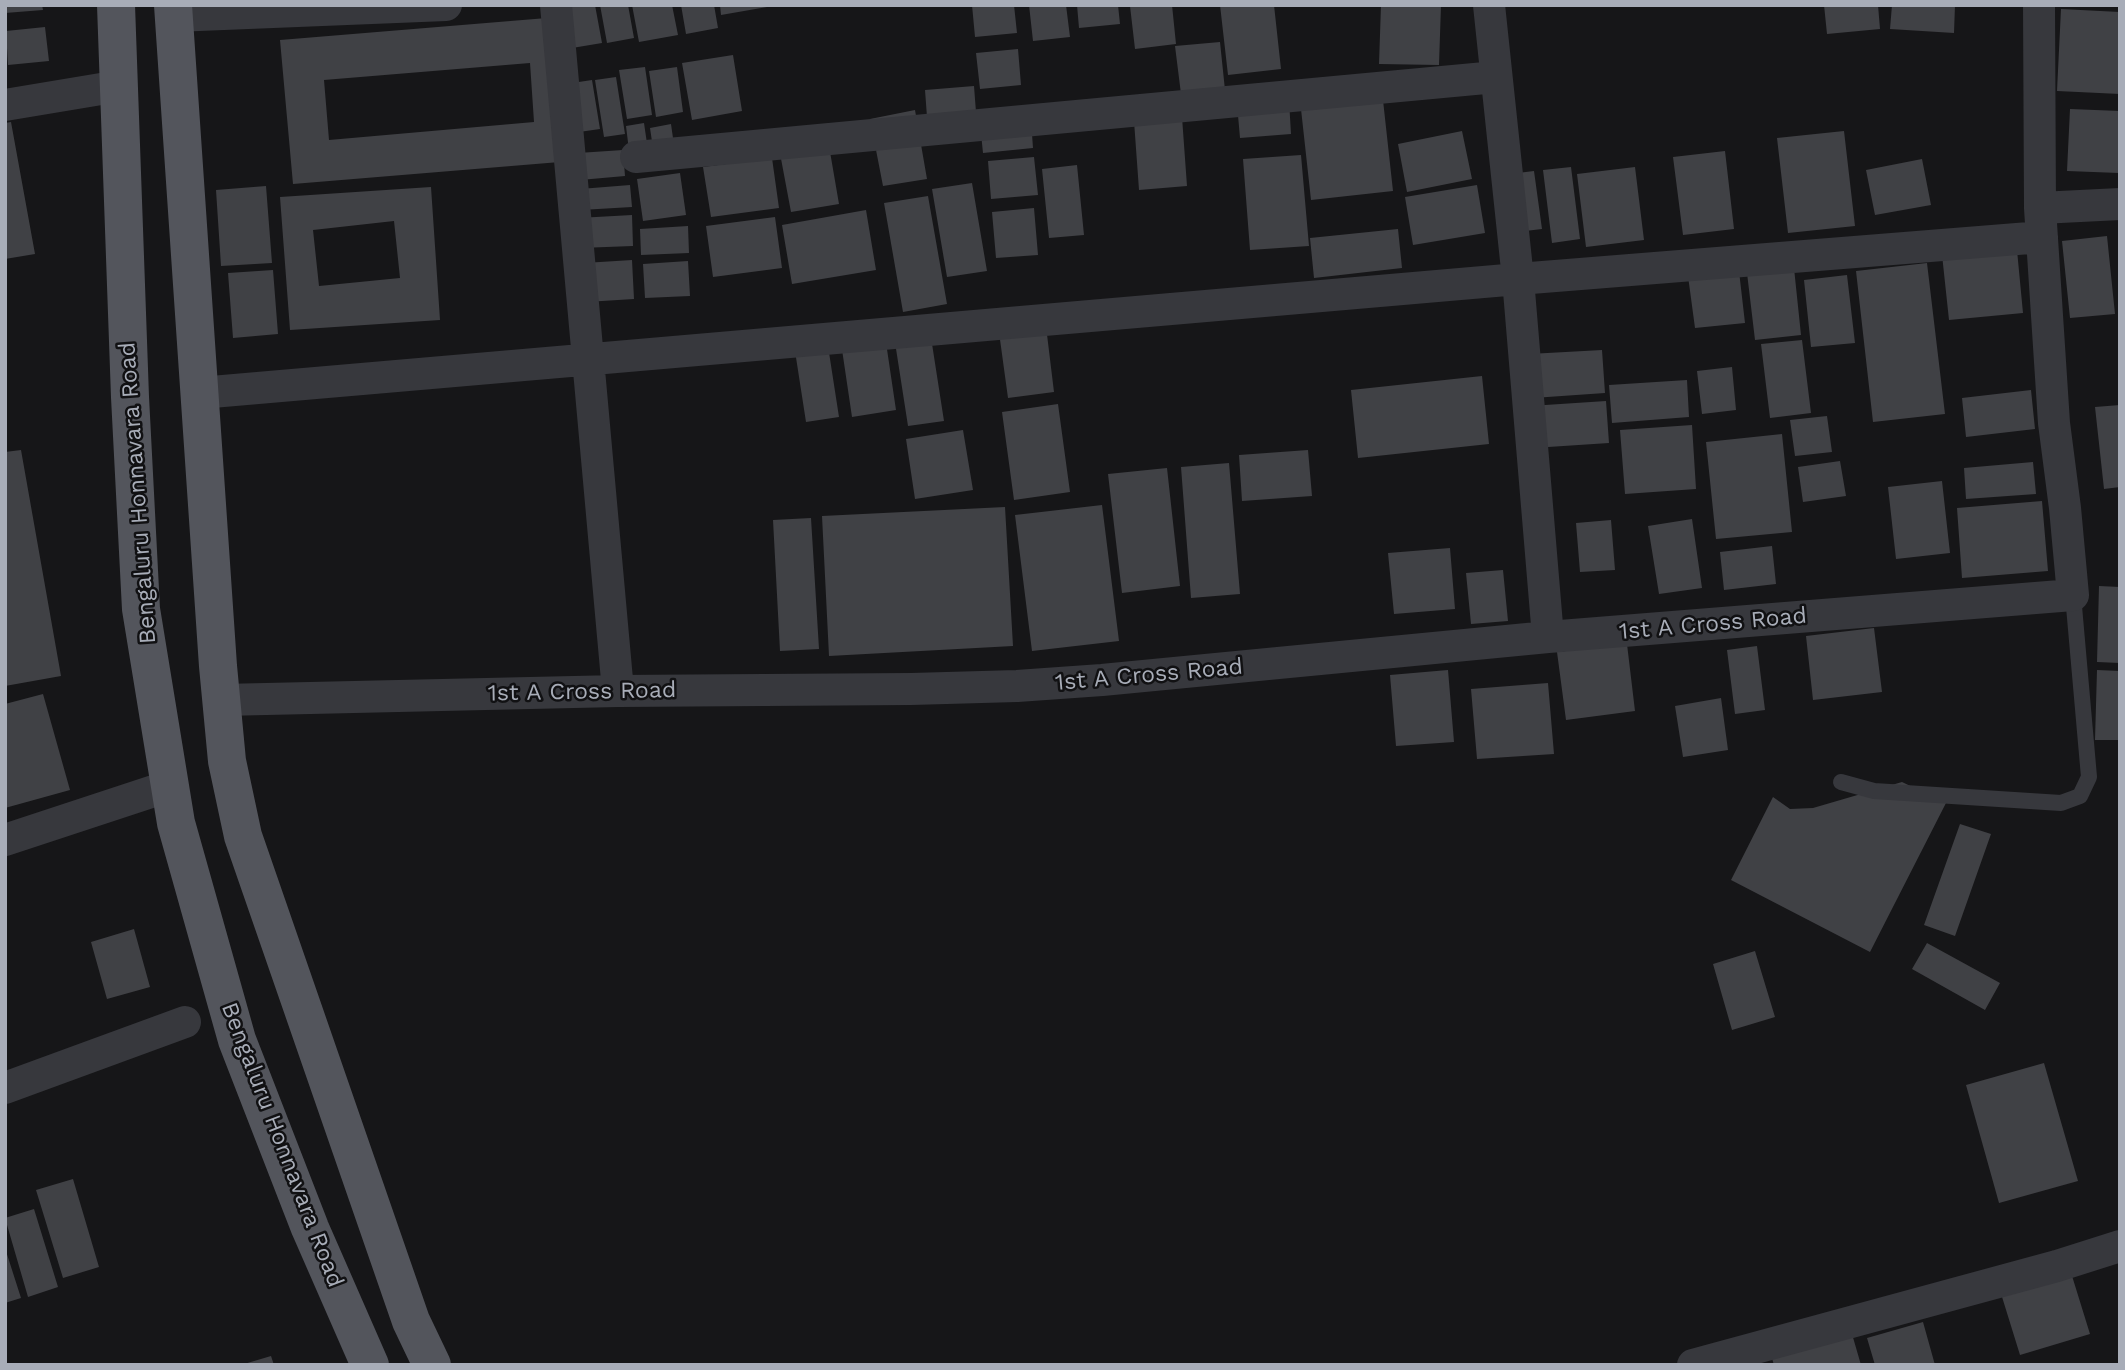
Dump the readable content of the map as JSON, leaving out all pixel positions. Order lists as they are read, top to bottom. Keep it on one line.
{"streets":{"main road":["Bengaluru Honnavara Road"],"street":["1st A Cross Road"]}}
